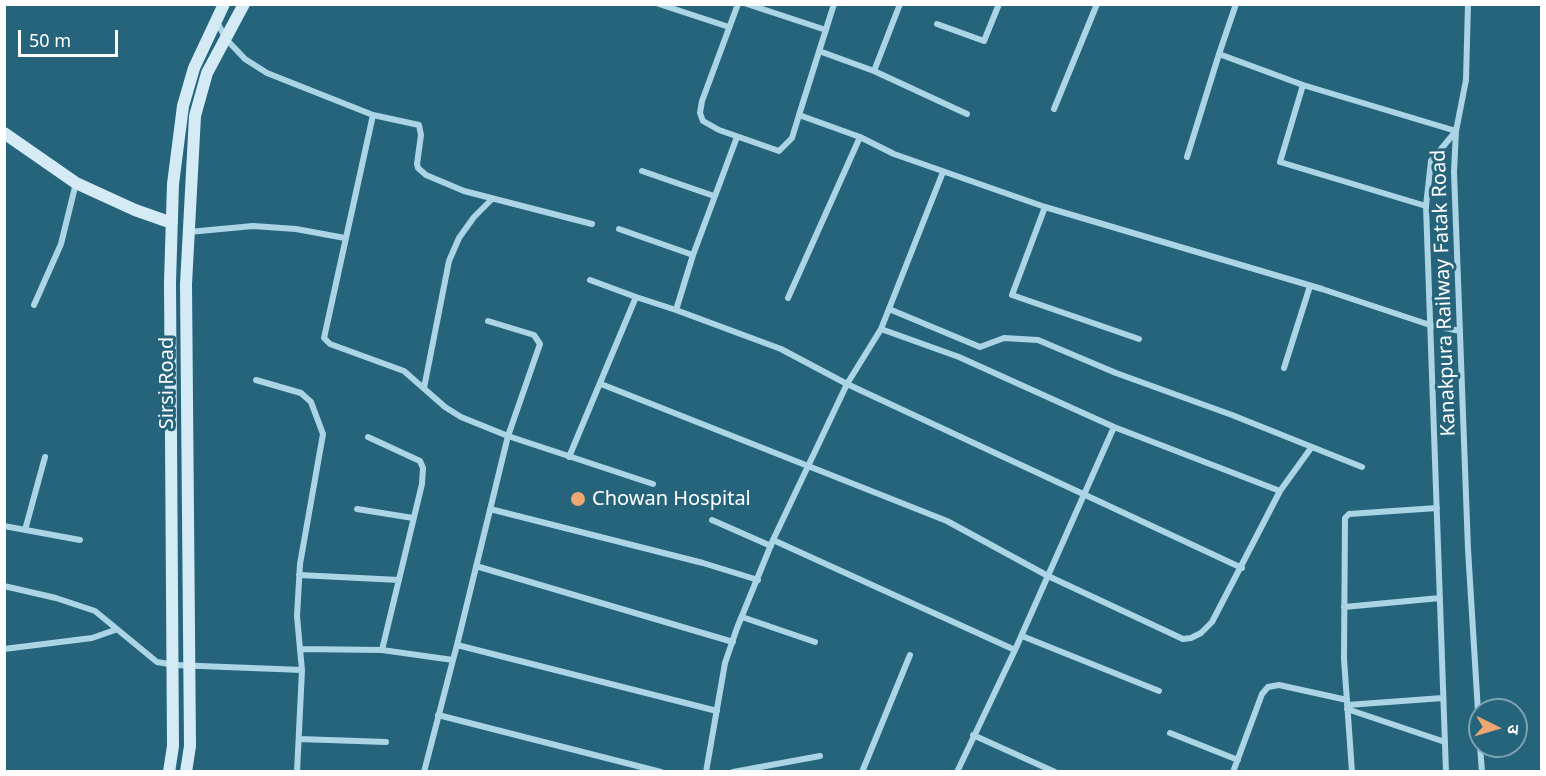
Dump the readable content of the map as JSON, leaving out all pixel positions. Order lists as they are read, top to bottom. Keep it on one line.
{"streets":{"main road":["Sirsi Road"],"street":["Kanakpura Railway Fatak Road"]},"places":["Chowan Hospital"],"scale_bar":"50 m","north":"right"}
